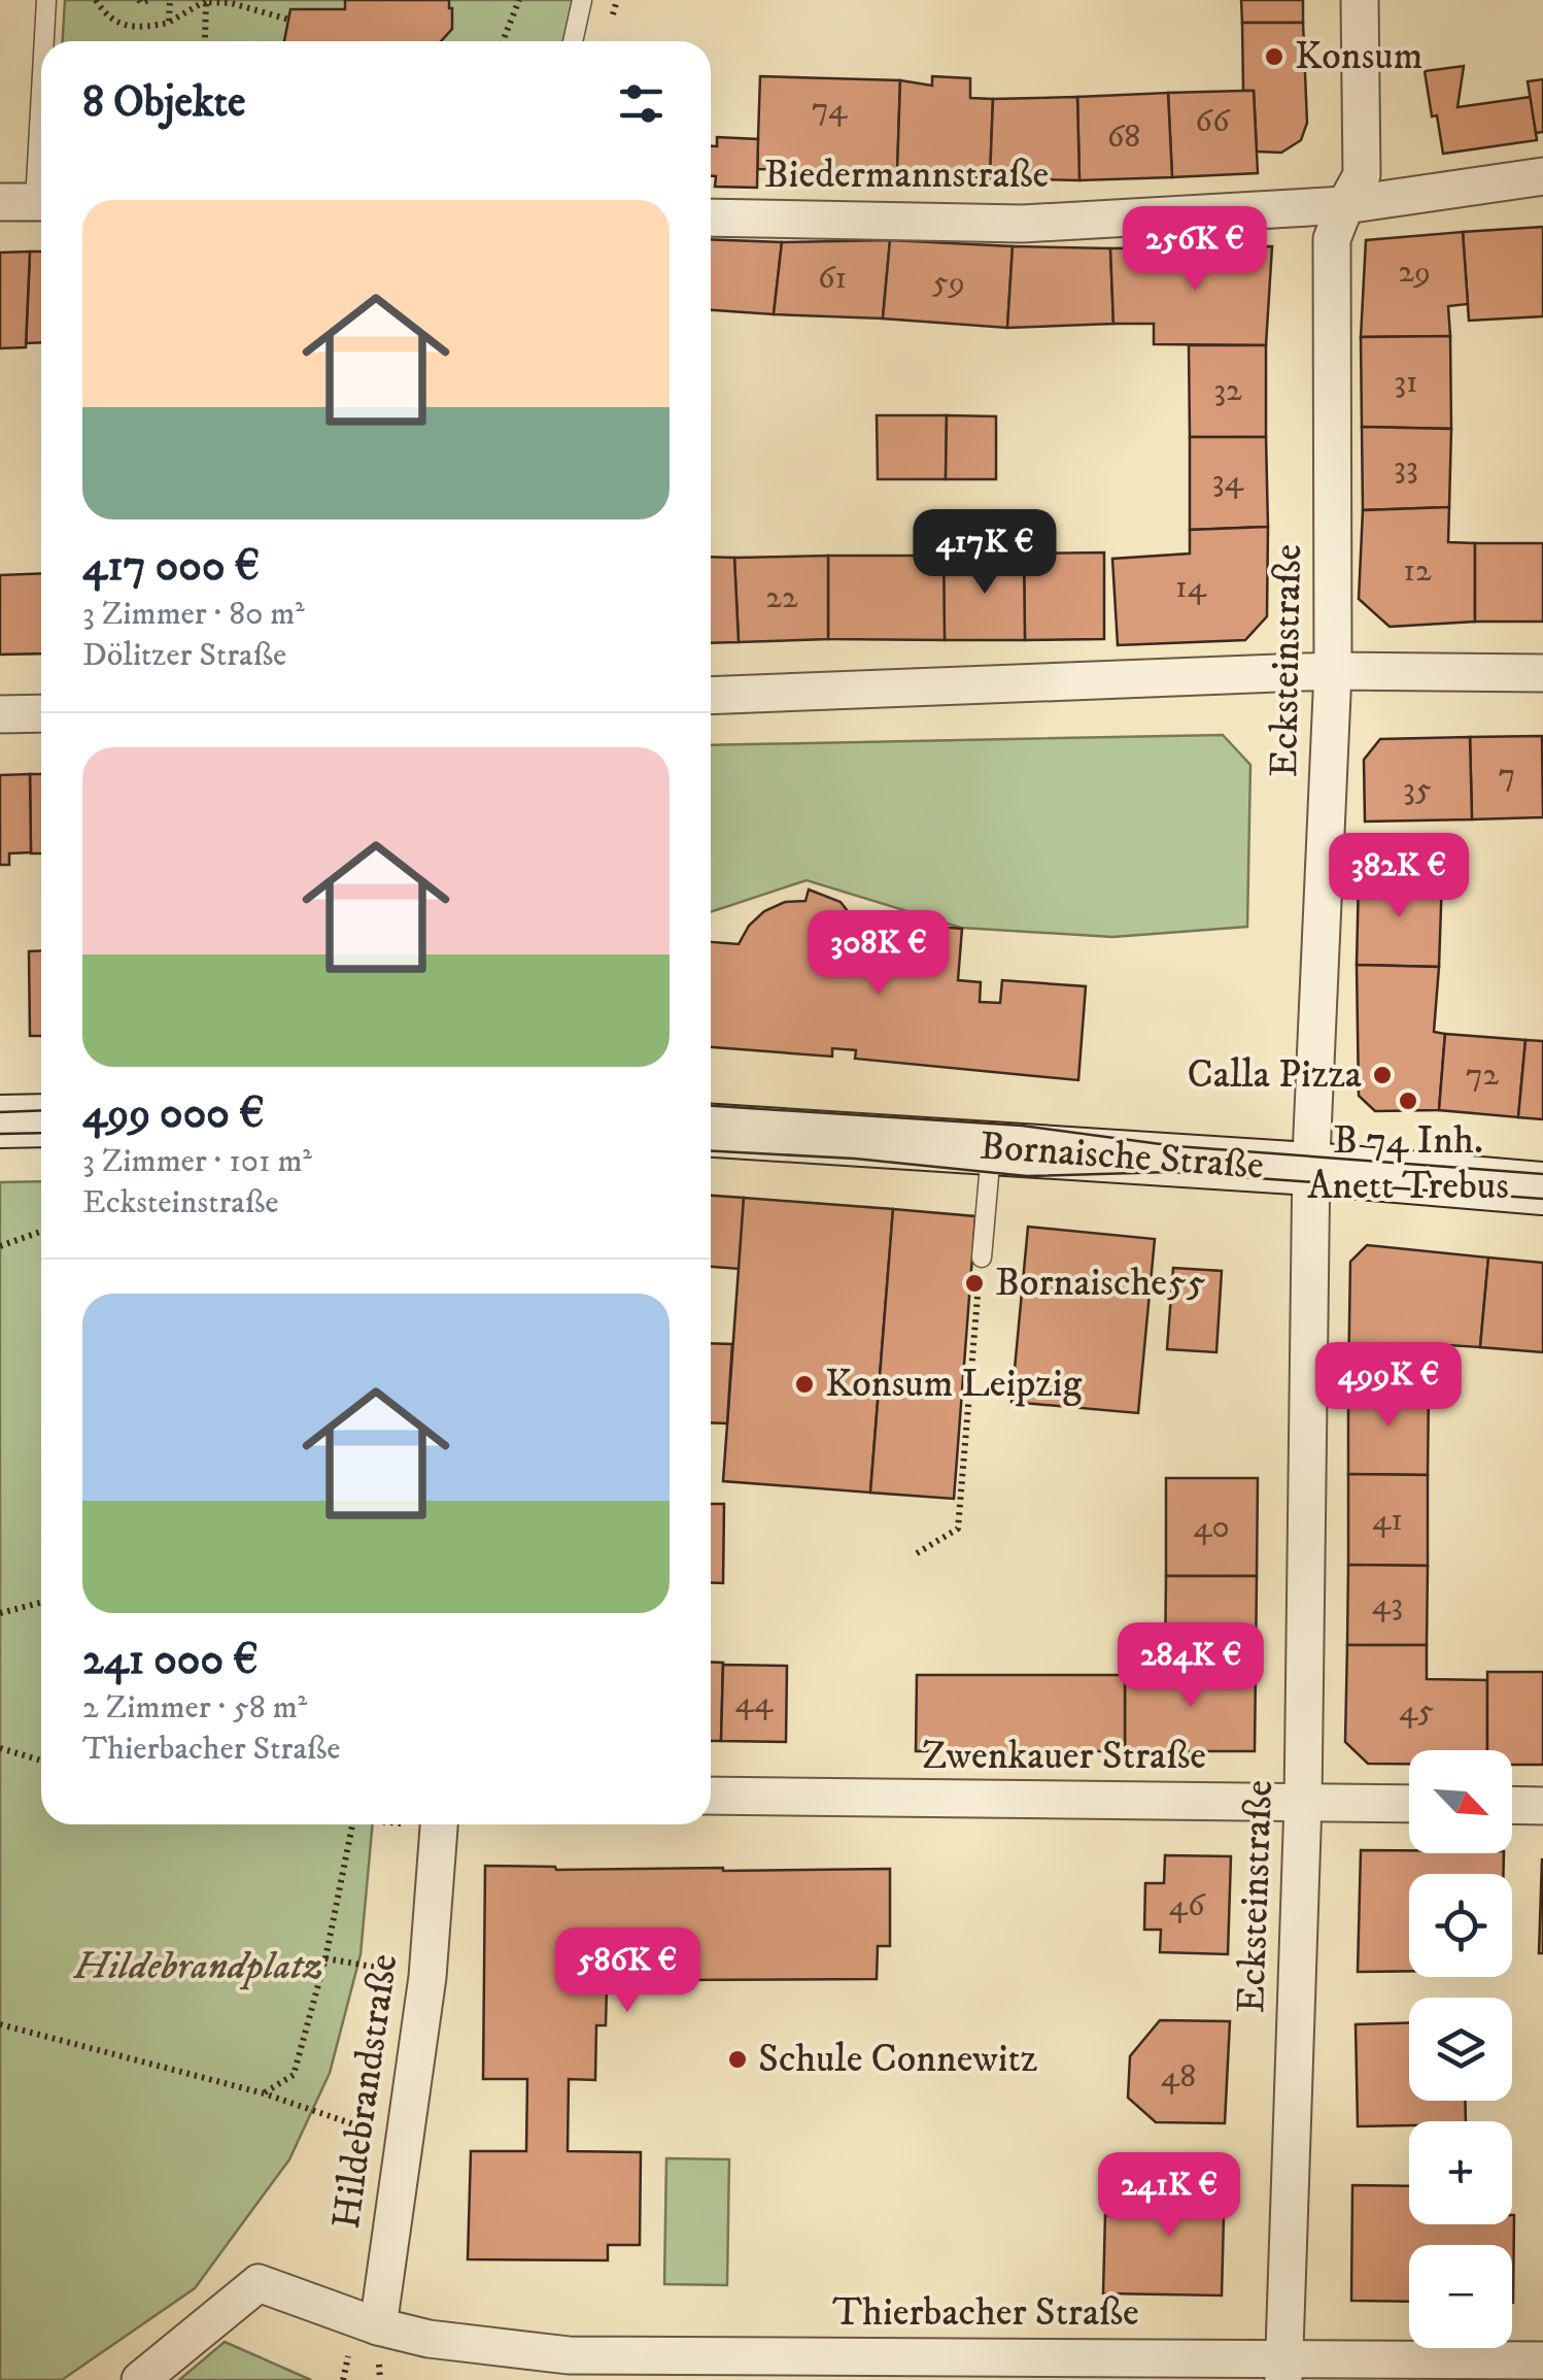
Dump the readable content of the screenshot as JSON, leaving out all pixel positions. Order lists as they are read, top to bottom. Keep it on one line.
{"streets":{"main road":["Bornaische Straße"],"street":["Biedermannstraße","Ecksteinstraße","Zwenkauer Straße","Hildebrandstraße","Thierbacher Straße"]},"crossings":[["Biedermannstraße","Ecksteinstraße"],["Ecksteinstraße","Bornaische Straße"],["Ecksteinstraße","Zwenkauer Straße"],["Ecksteinstraße","Thierbacher Straße"],["Hildebrandstraße","Thierbacher Straße"]],"parks":["Hildebrandplatz"],"places":["Konsum","Calla Pizza","B 74 Inh. Anett Trebus","Bornaische55","Konsum Leipzig","Schule Connewitz"],"house_numbers":["74","66","68","29","61","59","31","32","33","34","12","14","22","7","35","72","41","40","43","44","45","46","48"],"north":"bottom right","page":{"heading":"8 Objekte","list":[{"name":"417 000 €","note":"3 Zimmer · 80 m² · Dölitzer Straße"},{"name":"499 000 €","note":"3 Zimmer · 101 m² · Ecksteinstraße"},{"name":"241 000 €","note":"2 Zimmer · 58 m² · Thierbacher Straße"}],"price":["256K €","417K €","382K €","308K €","499K €","284K €","586K €","241K €"],"map_buttons":["+","−"]}}
